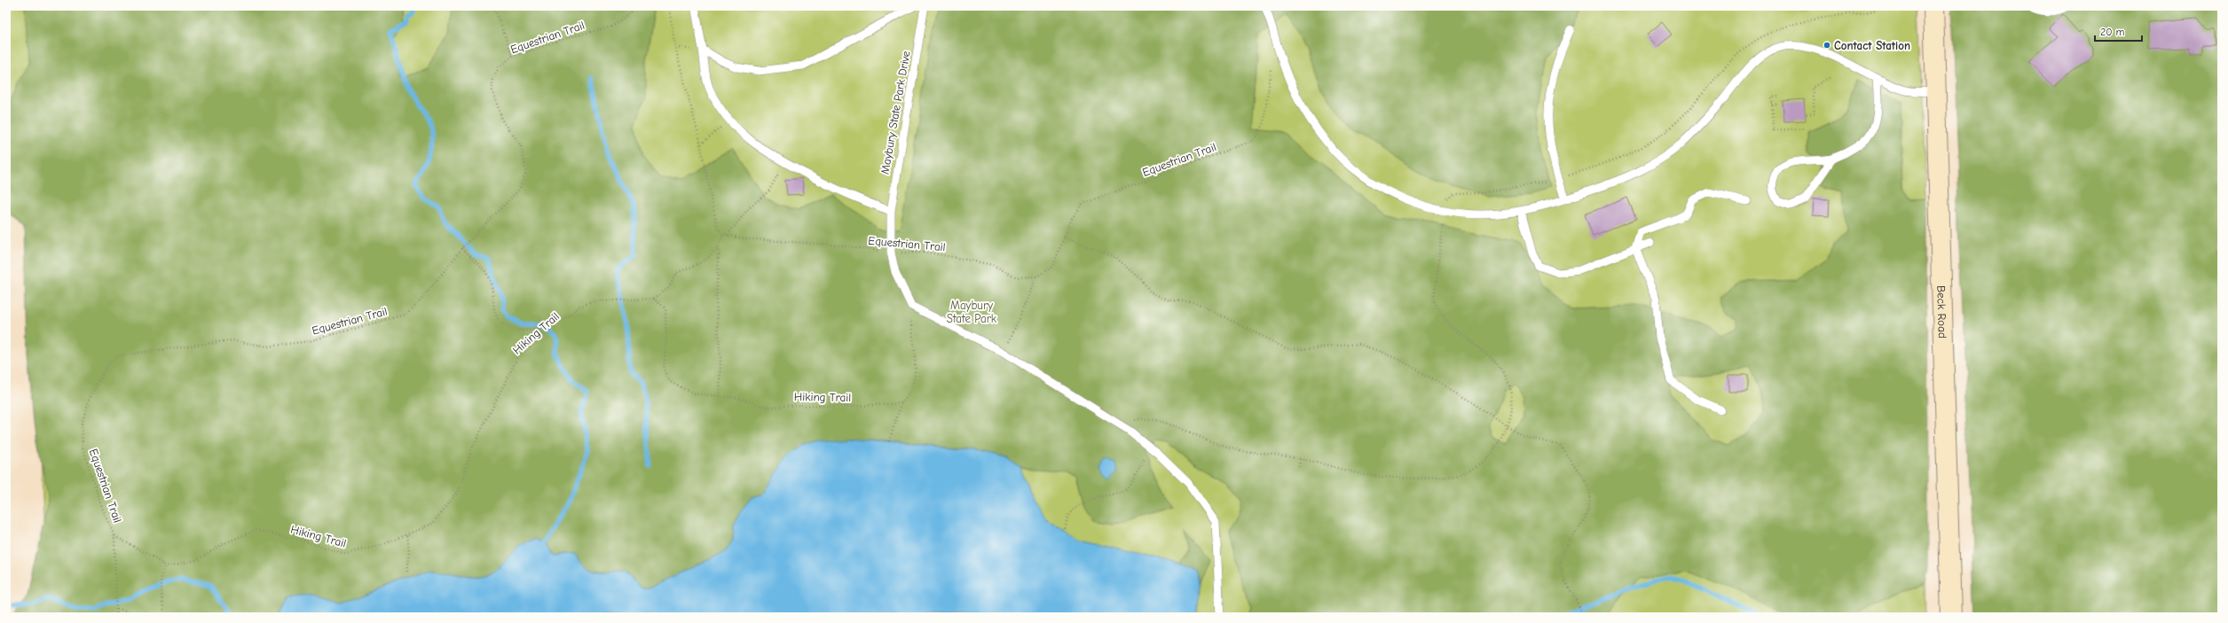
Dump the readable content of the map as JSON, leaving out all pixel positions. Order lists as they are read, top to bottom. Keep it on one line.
{"streets":{"main road":["Beck Road"],"lane":["Maybury State Park Drive"],"path":["Equestrian Trail","Hiking Trail"]},"crossings":[["Equestrian Trail","Maybury State Park Drive"]],"parks":["Maybury State Park"],"places":["Contact Station"],"scale_bar":"20 m"}
